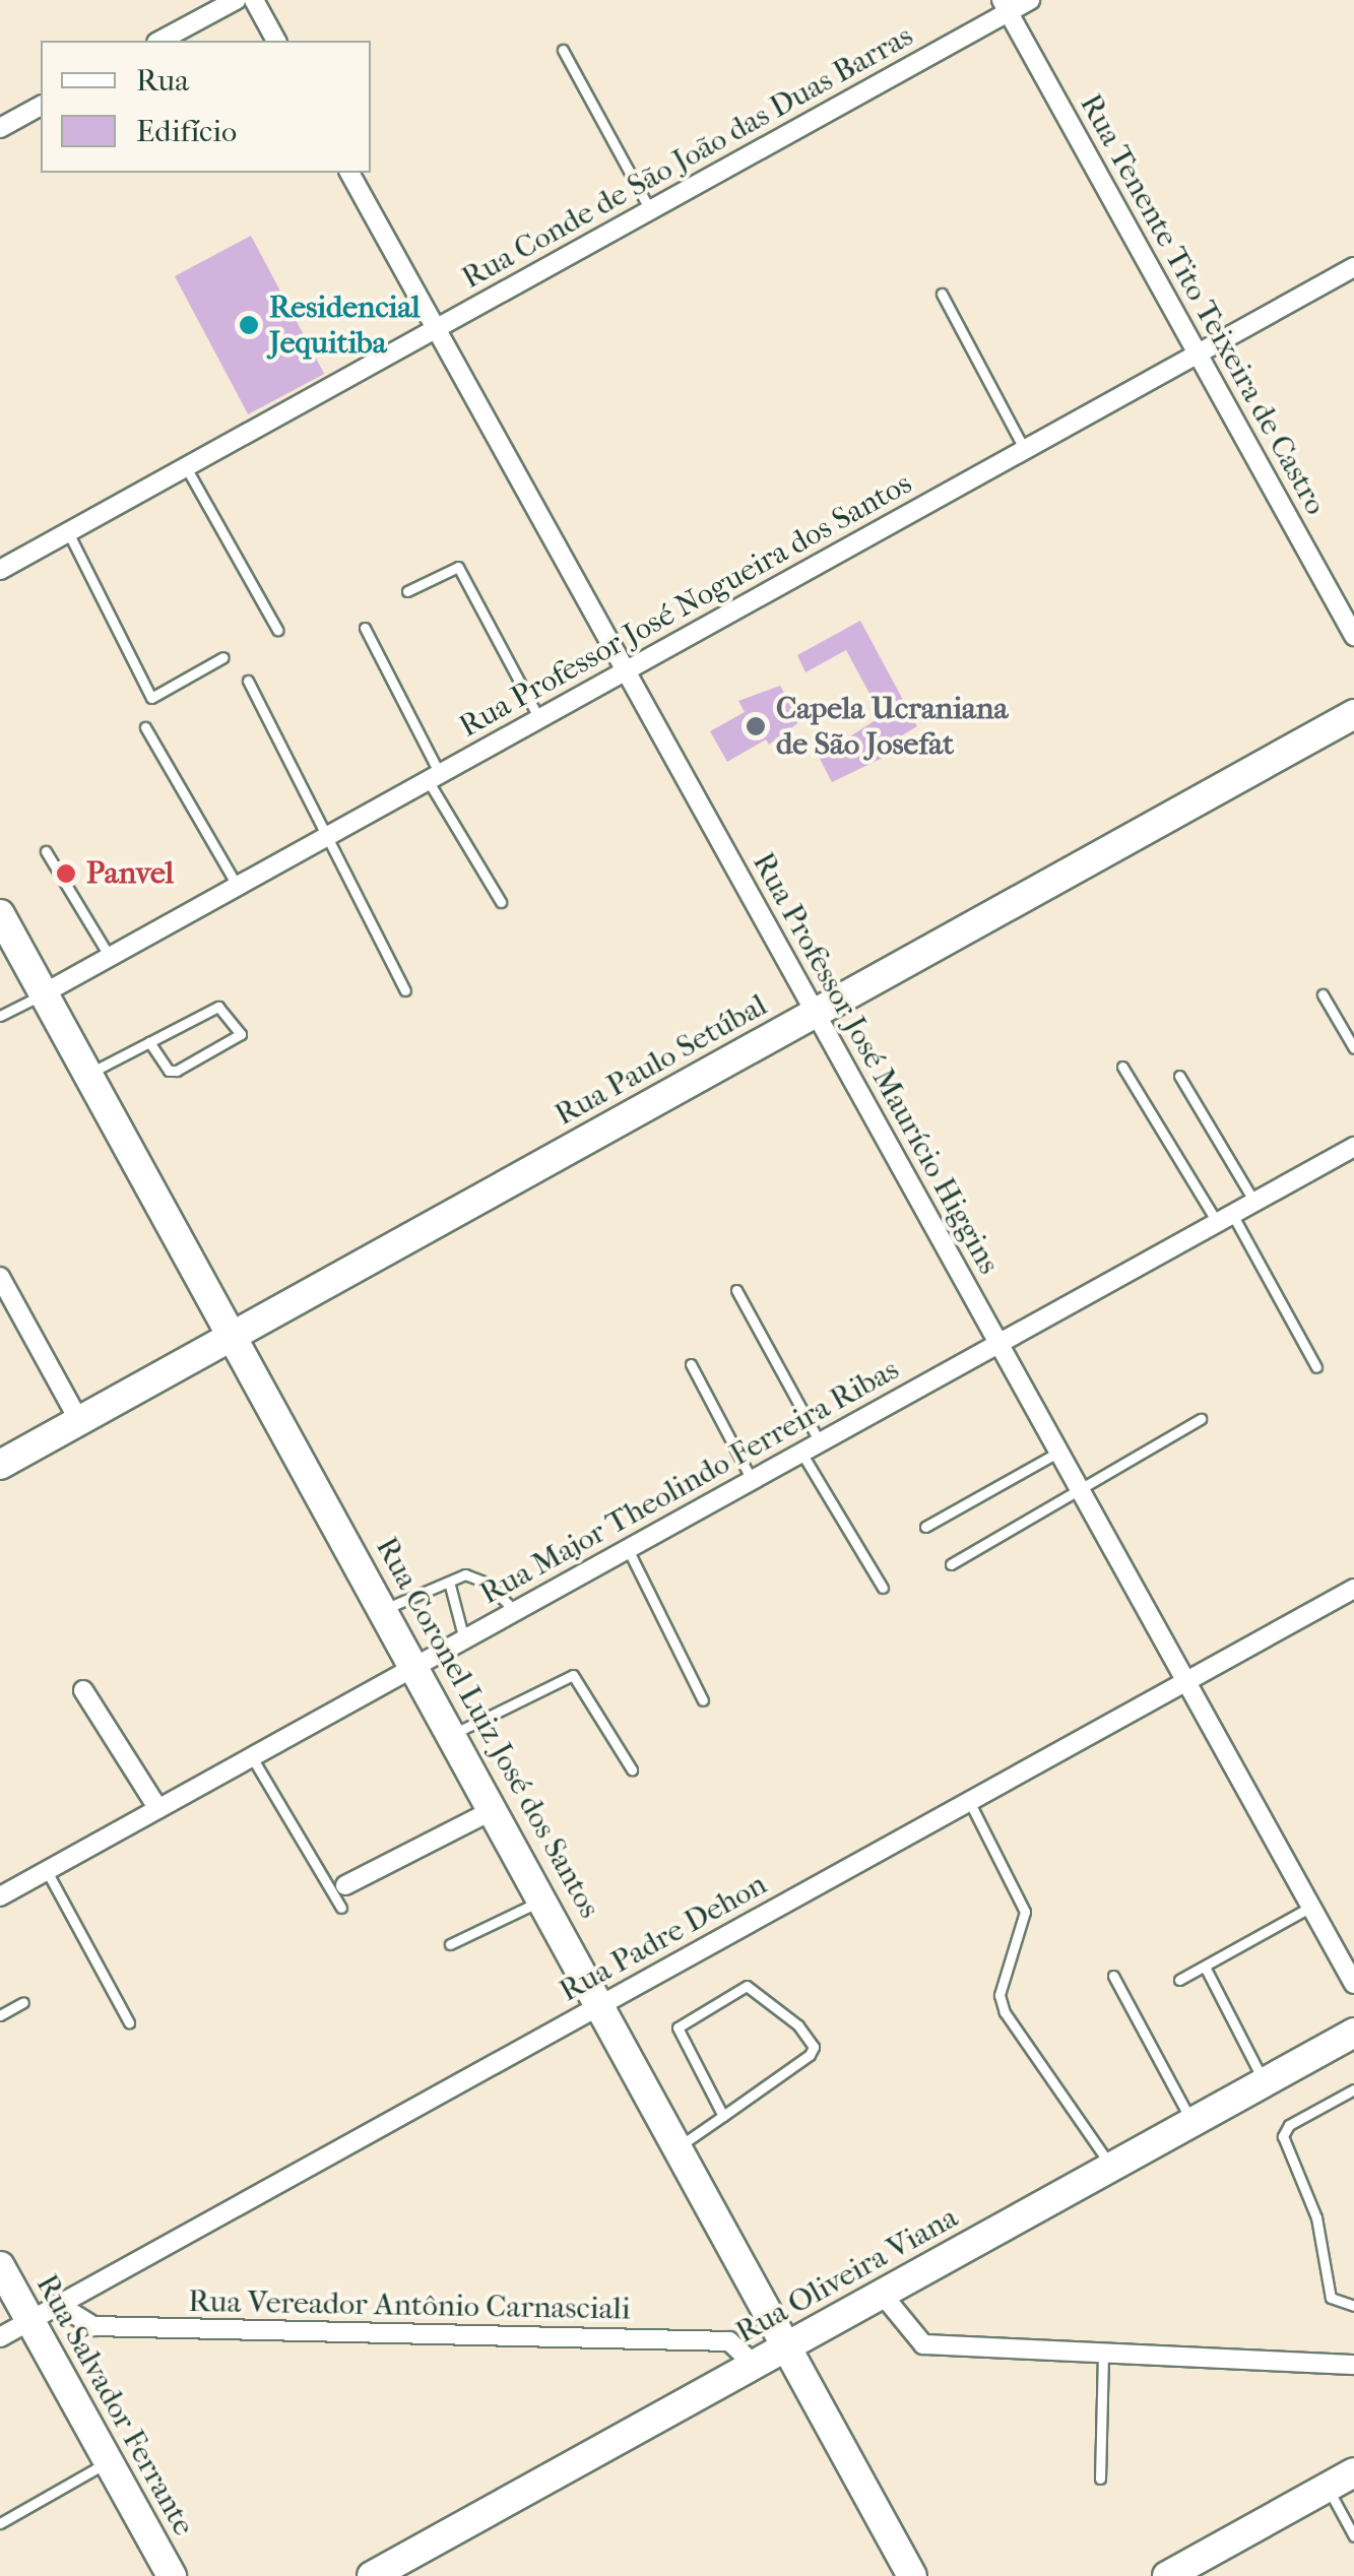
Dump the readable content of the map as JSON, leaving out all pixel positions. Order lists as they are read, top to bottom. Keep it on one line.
{"streets":{"main road":["Rua Paulo Setúbal","Rua Coronel Luiz José dos Santos","Rua Oliveira Viana","Rua Salvador Ferrante"],"street":["Rua Conde de São João das Duas Barras","Rua Tenente Tito Teixeira de Castro","Rua Professor José Nogueira dos Santos","Rua Professor José Maurício Higgins","Rua Major Theolindo Ferreira Ribas","Rua Padre Dehon","Rua Vereador Antônio Carnasciali"]},"crossings":[["Rua Conde de São João das Duas Barras","Rua Tenente Tito Teixeira de Castro"],["Rua Conde de São João das Duas Barras","Rua Professor José Maurício Higgins"],["Rua Tenente Tito Teixeira de Castro","Rua Professor José Nogueira dos Santos"],["Rua Professor José Nogueira dos Santos","Rua Professor José Maurício Higgins"],["Rua Professor José Nogueira dos Santos","Rua Coronel Luiz José dos Santos"],["Rua Paulo Setúbal","Rua Professor José Maurício Higgins"],["Rua Paulo Setúbal","Rua Coronel Luiz José dos Santos"],["Rua Professor José Maurício Higgins","Rua Major Theolindo Ferreira Ribas"],["Rua Professor José Maurício Higgins","Rua Padre Dehon"],["Rua Major Theolindo Ferreira Ribas","Rua Coronel Luiz José dos Santos"],["Rua Coronel Luiz José dos Santos","Rua Padre Dehon"],["Rua Coronel Luiz José dos Santos","Rua Oliveira Viana"],["Rua Padre Dehon","Rua Vereador Antônio Carnasciali"],["Rua Padre Dehon","Rua Salvador Ferrante"],["Rua Oliveira Viana","Rua Vereador Antônio Carnasciali"]],"places":["Residencial Jequitiba","Capela Ucraniana de São Josefat","Panvel"],"legend":["Rua","Edifício"]}
